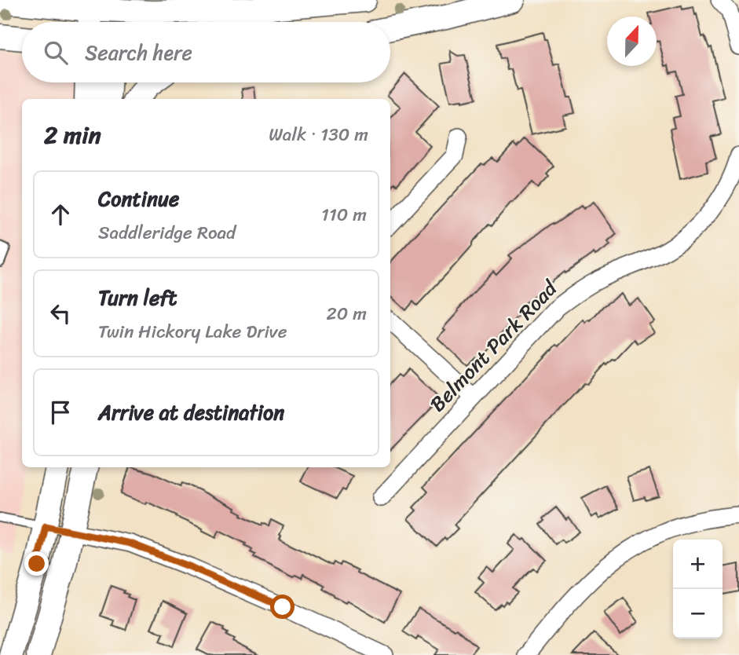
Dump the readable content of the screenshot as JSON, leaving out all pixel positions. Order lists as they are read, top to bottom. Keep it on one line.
{"streets":{"street":["Belmont Park Road"]},"north":"top","page":{"search":"Search here","heading":["2 min","Walk · 130 m"],"list":[["Continue","Saddleridge Road","110 m"],["Turn left","Twin Hickory Lake Drive","20 m"],"Arrive at destination"],"map_buttons":["+","−"]}}
